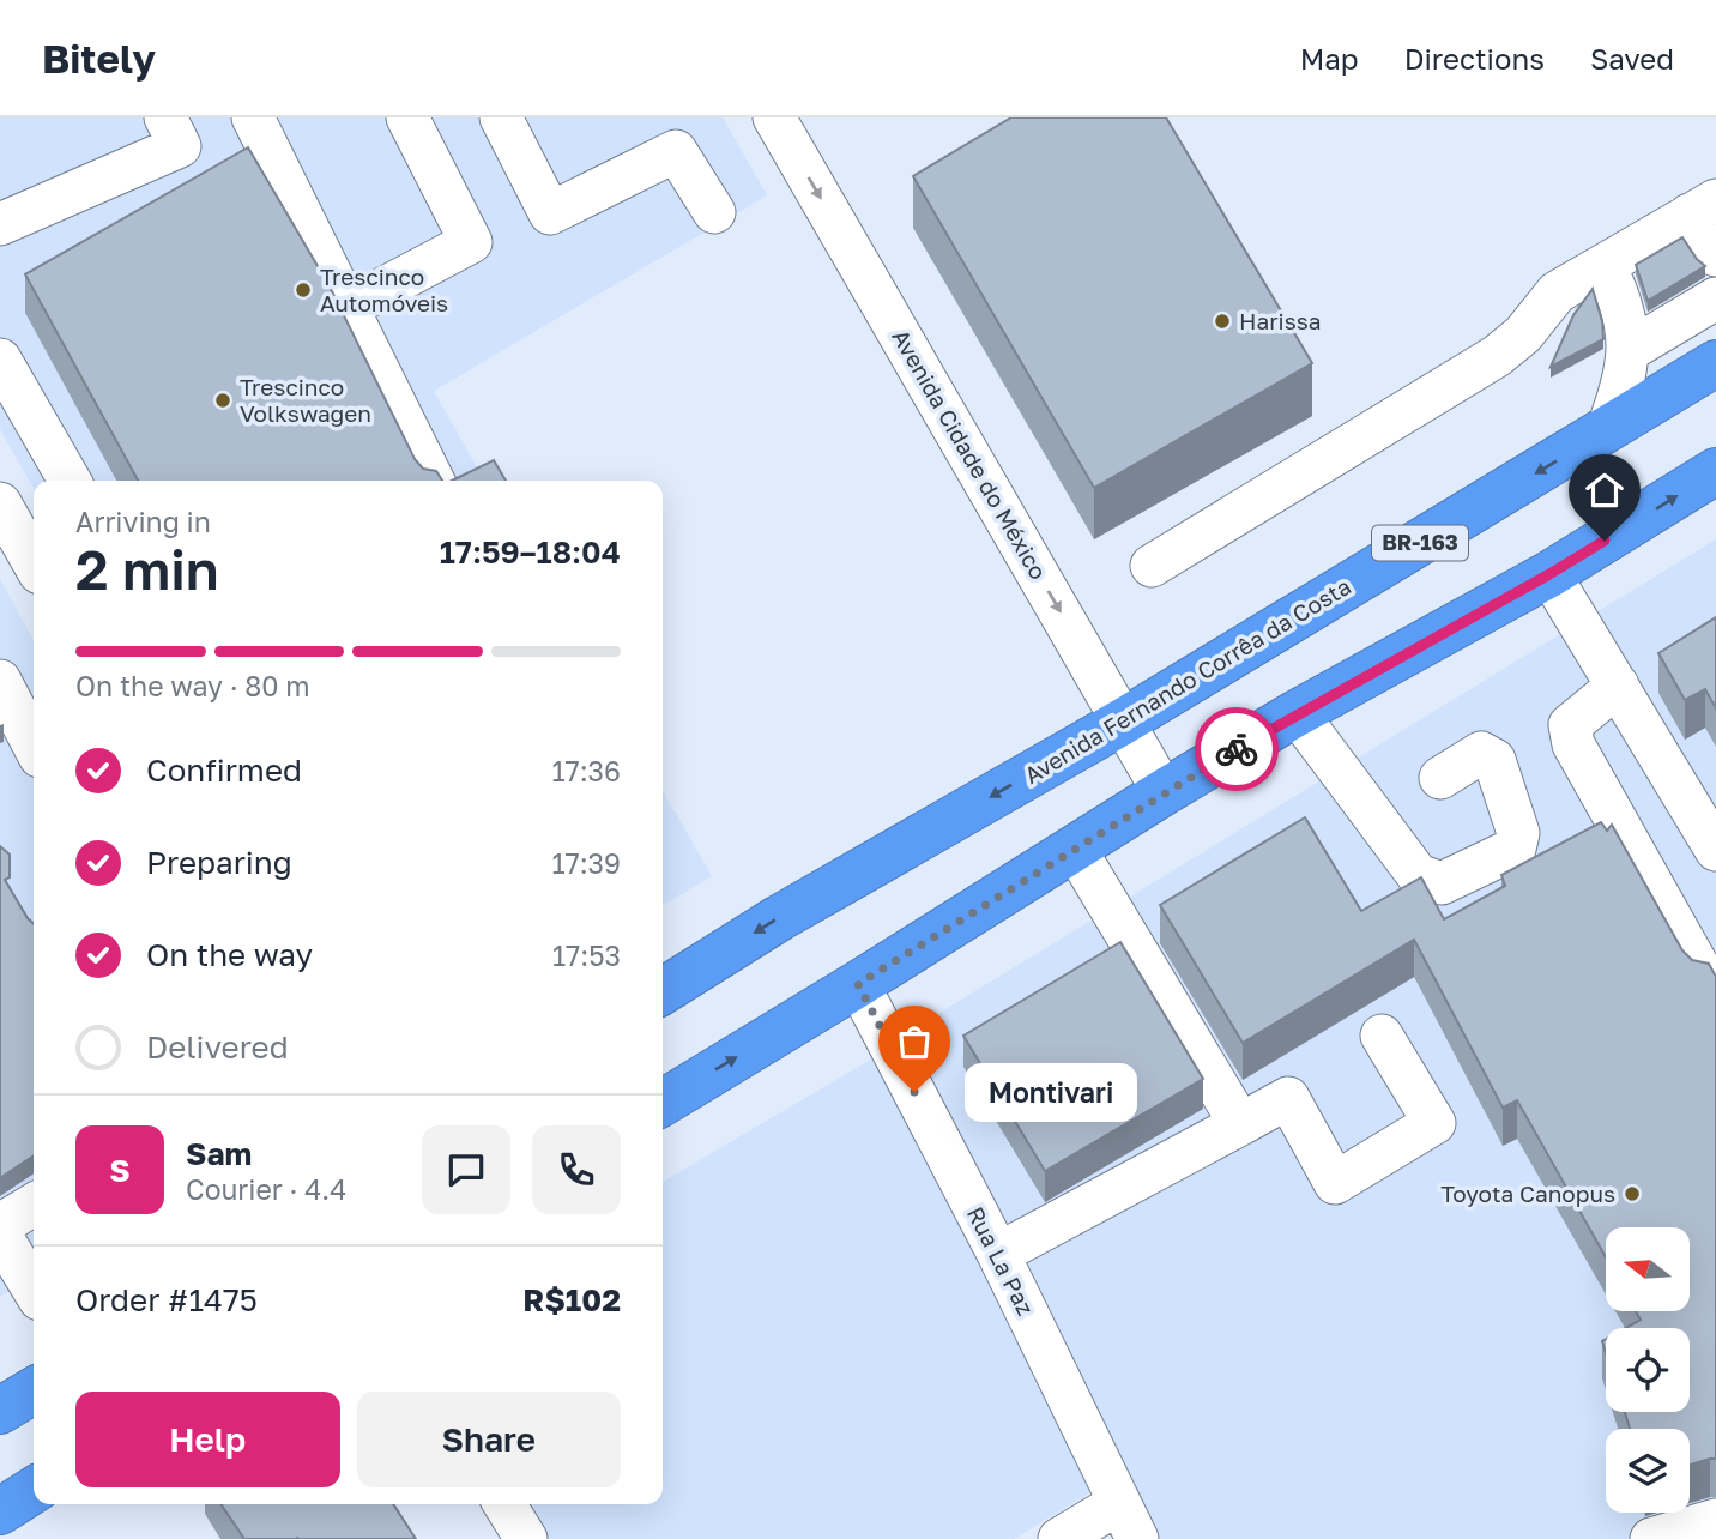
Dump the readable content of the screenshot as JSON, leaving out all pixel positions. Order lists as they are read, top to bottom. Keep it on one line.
{"streets":{"highway":["BR-163","Avenida Fernando Corrêa da Costa"],"street":["Avenida Cidade do México","Rua La Paz"]},"crossings":[["Avenida Cidade do México","Avenida Fernando Corrêa da Costa"]],"one_way":["Avenida Cidade do México"],"places":["Trescinco Automóveis","Harissa","Trescinco Volkswagen","Montivari","Toyota Canopus"],"north":"left","page":{"header":"Bitely","nav":["Map","Directions","Saved"],"heading":["2 min","Arriving in","17:59–18:04"],"panel":["Sam","Courier · 4.4","Order #1475","R$102"],"bar":"On the way · 80 m","list":[["Confirmed","17:36"],["Preparing","17:39"],["On the way","17:53"],"Delivered"],"bubble":"Montivari","round":"S","buttons":["Help","Share"]}}
